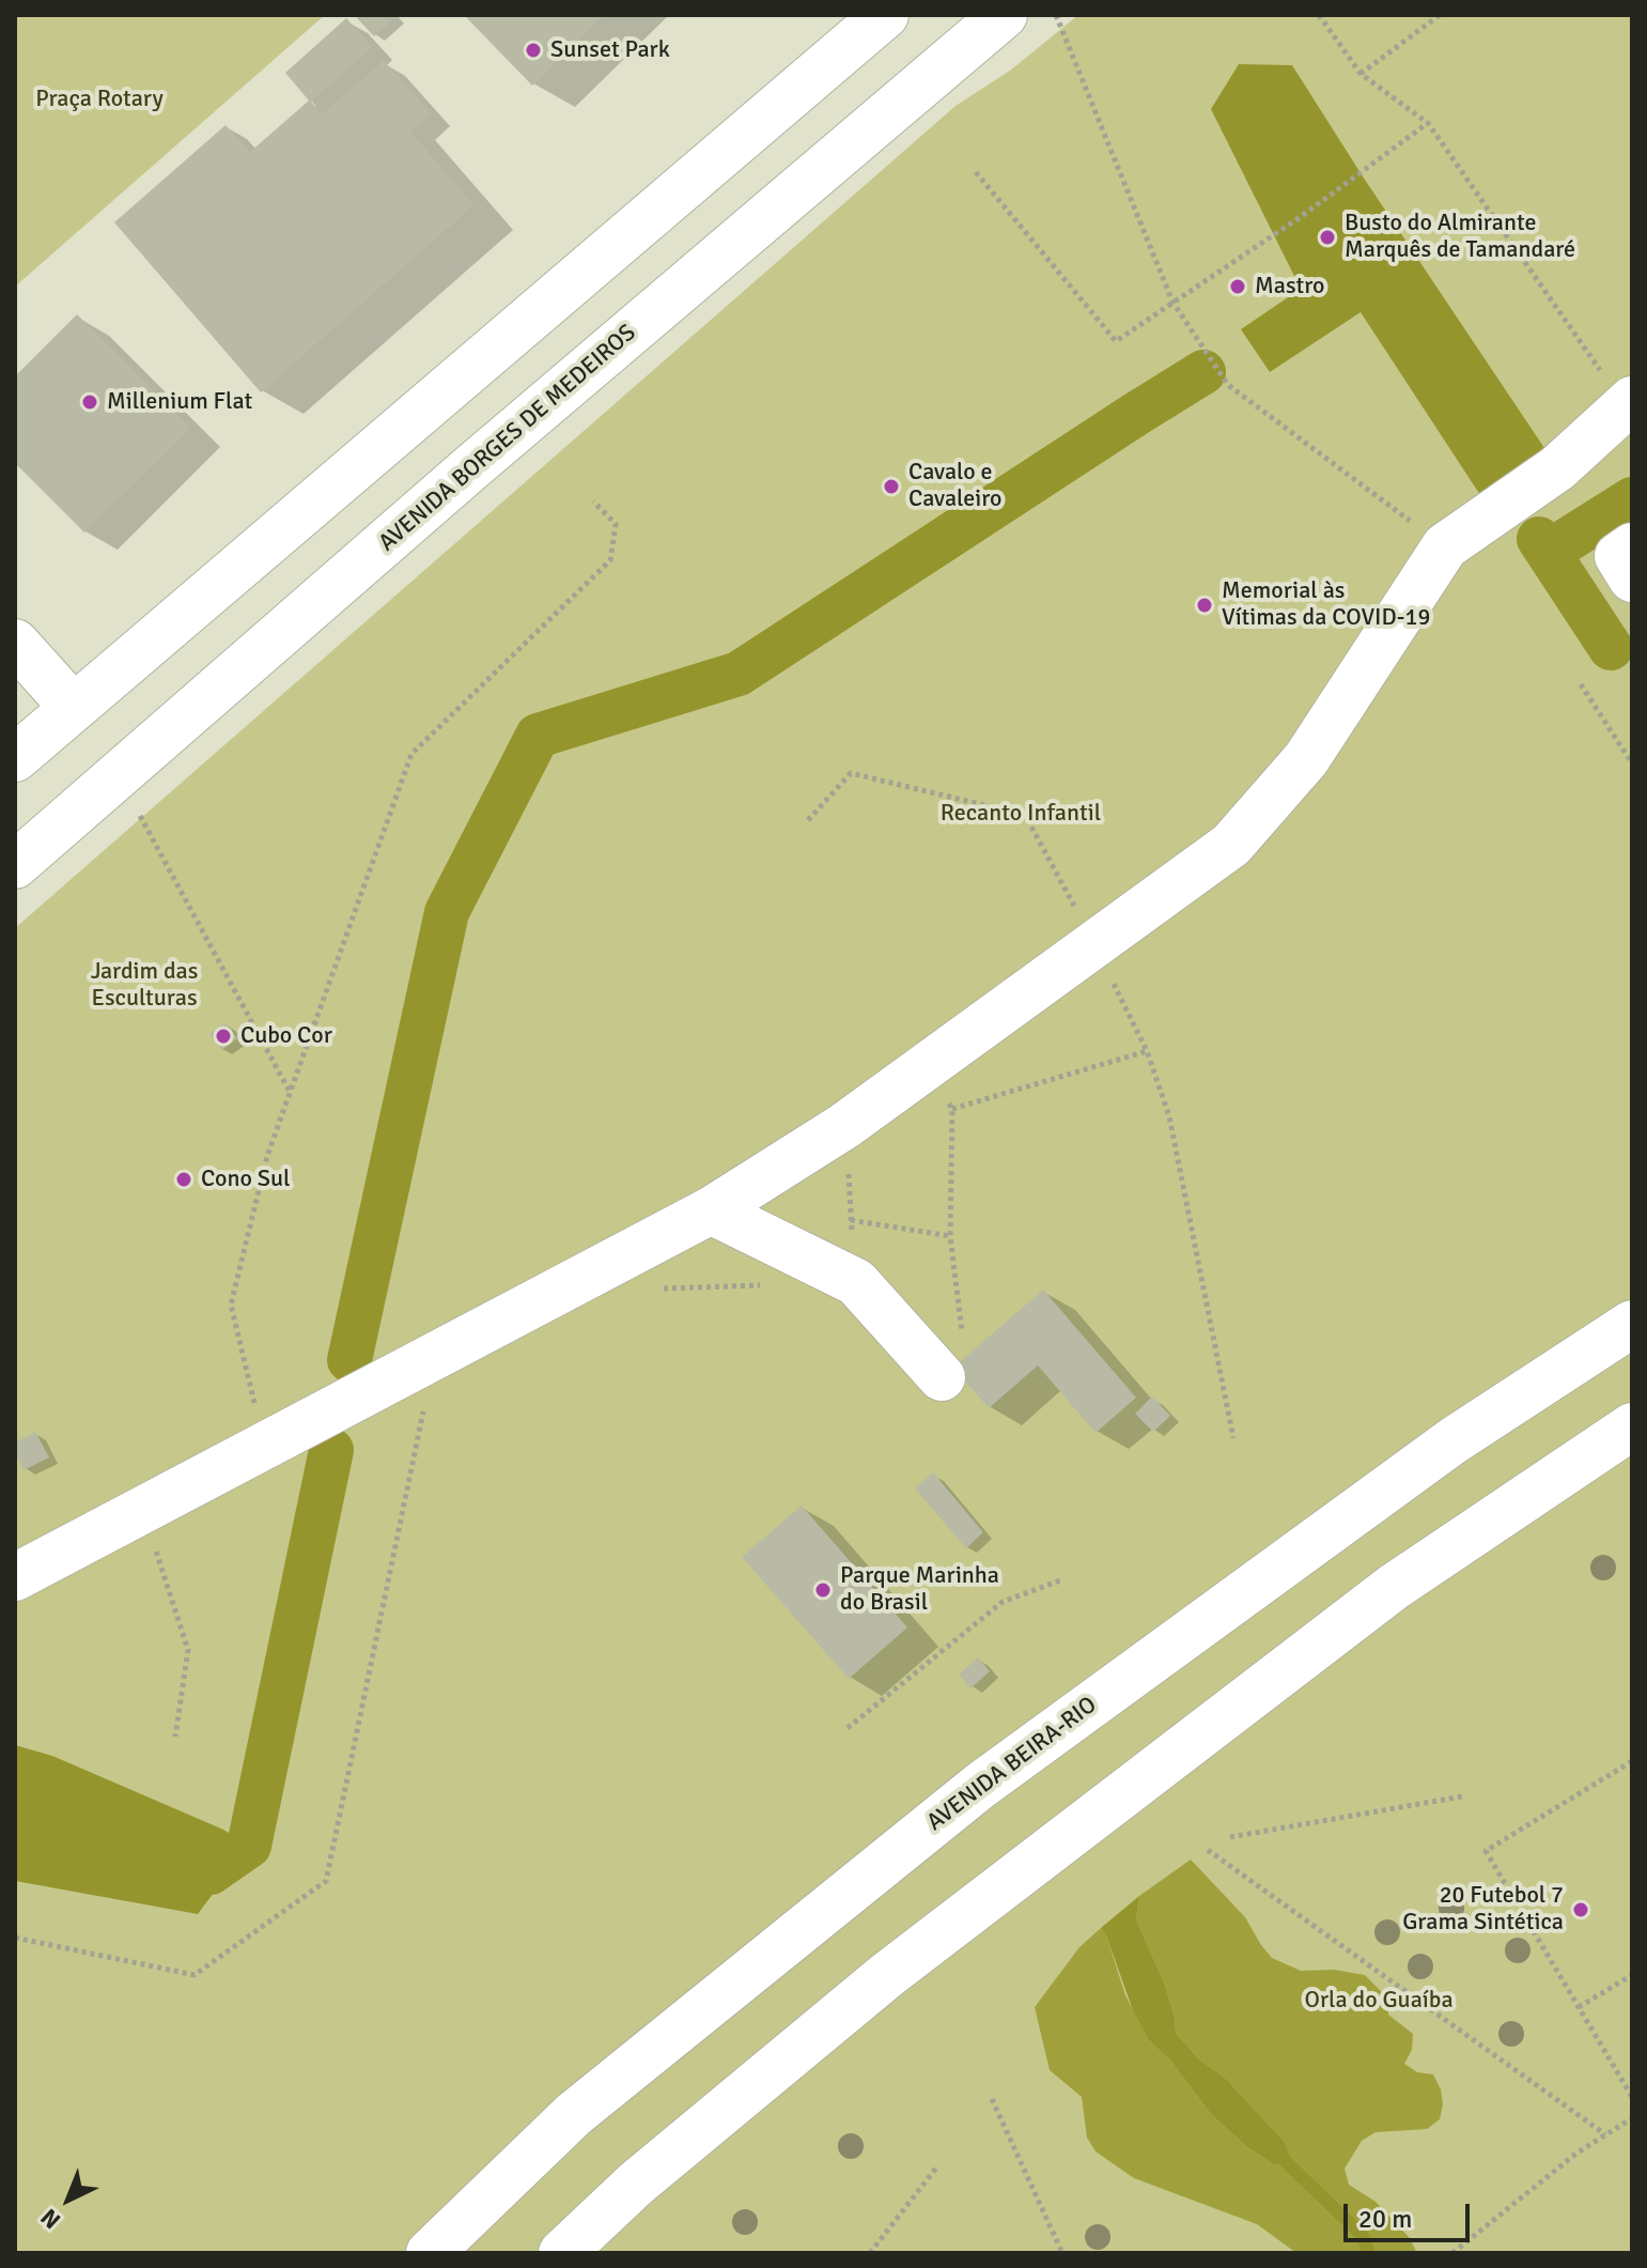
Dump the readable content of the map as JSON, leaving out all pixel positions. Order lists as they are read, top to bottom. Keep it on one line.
{"streets":{"main road":["AVENIDA BORGES DE MEDEIROS","AVENIDA BEIRA-RIO"]},"parks":["Praça Rotary","Recanto Infantil","Jardim das Esculturas","Orla do Guaíba"],"places":["Sunset Park","Busto do Almirante Marquês de Tamandaré","Mastro","Millenium Flat","Cavalo e Cavaleiro","Memorial às Vítimas da COVID-19","Cubo Cor","Cono Sul","Parque Marinha do Brasil","20 Futebol 7 Grama Sintética"],"scale_bar":"20 m","north":"bottom left"}
